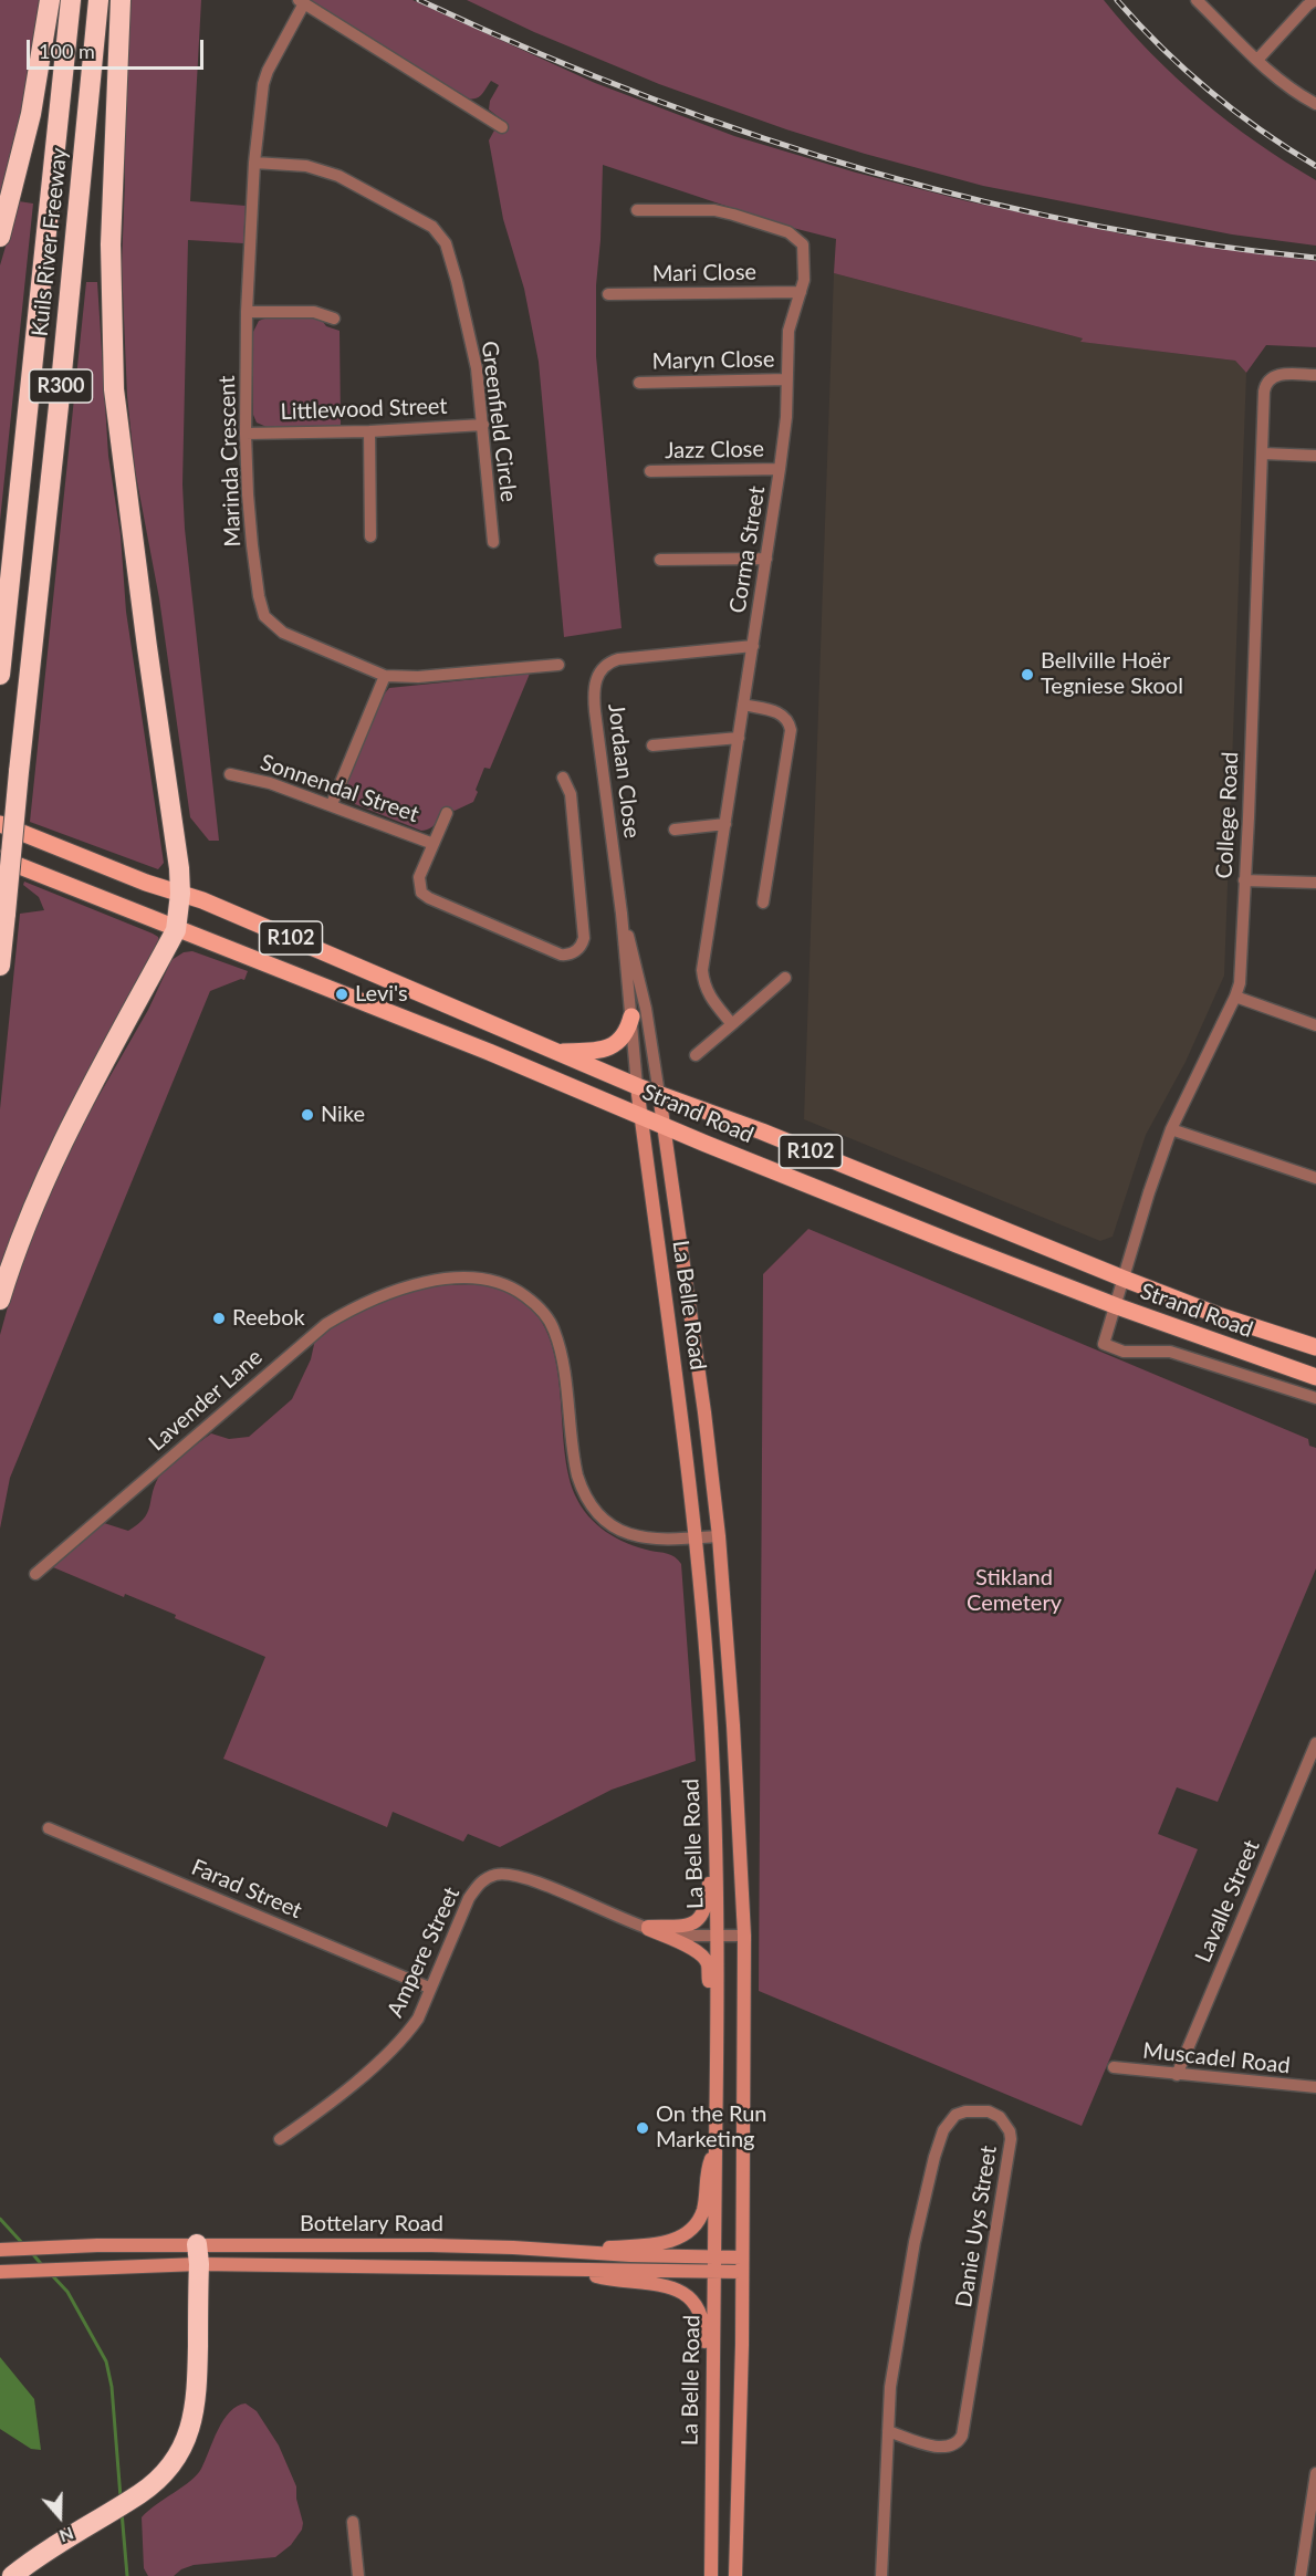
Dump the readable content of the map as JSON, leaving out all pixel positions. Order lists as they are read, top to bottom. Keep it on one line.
{"streets":{"highway":["Kuils River Freeway","R300"],"main road":["R102","Strand Road","La Belle Road","Bottelary Road"],"street":["Mari Close","Maryn Close","Littlewood Street","Greenfield Circle","Jazz Close","Marinda Crescent","Corma Street","Jordaan Close","Sonnendal Street","College Road","Lavender Lane","Farad Street","Lavalle Street","Ampere Street","Muscadel Road","Danie Uys Street"]},"crossings":[["Mari Close","Corma Street"],["Maryn Close","Corma Street"],["Littlewood Street","Greenfield Circle"],["Littlewood Street","Marinda Crescent"],["Greenfield Circle","Marinda Crescent"],["Jazz Close","Corma Street"],["Corma Street","Jordaan Close"],["Jordaan Close","Strand Road"],["Jordaan Close","La Belle Road"],["College Road","Strand Road"],["R102","Strand Road"],["Strand Road","La Belle Road"],["La Belle Road","Lavender Lane"],["La Belle Road","Ampere Street"],["La Belle Road","Bottelary Road"],["Farad Street","Ampere Street"],["Lavalle Street","Muscadel Road"]],"parks":["Stikland Cemetery"],"places":["Bellville Hoër Tegniese Skool","Levi's","Nike","Reebok","On the Run Marketing"],"scale_bar":"100 m","north":"bottom"}
